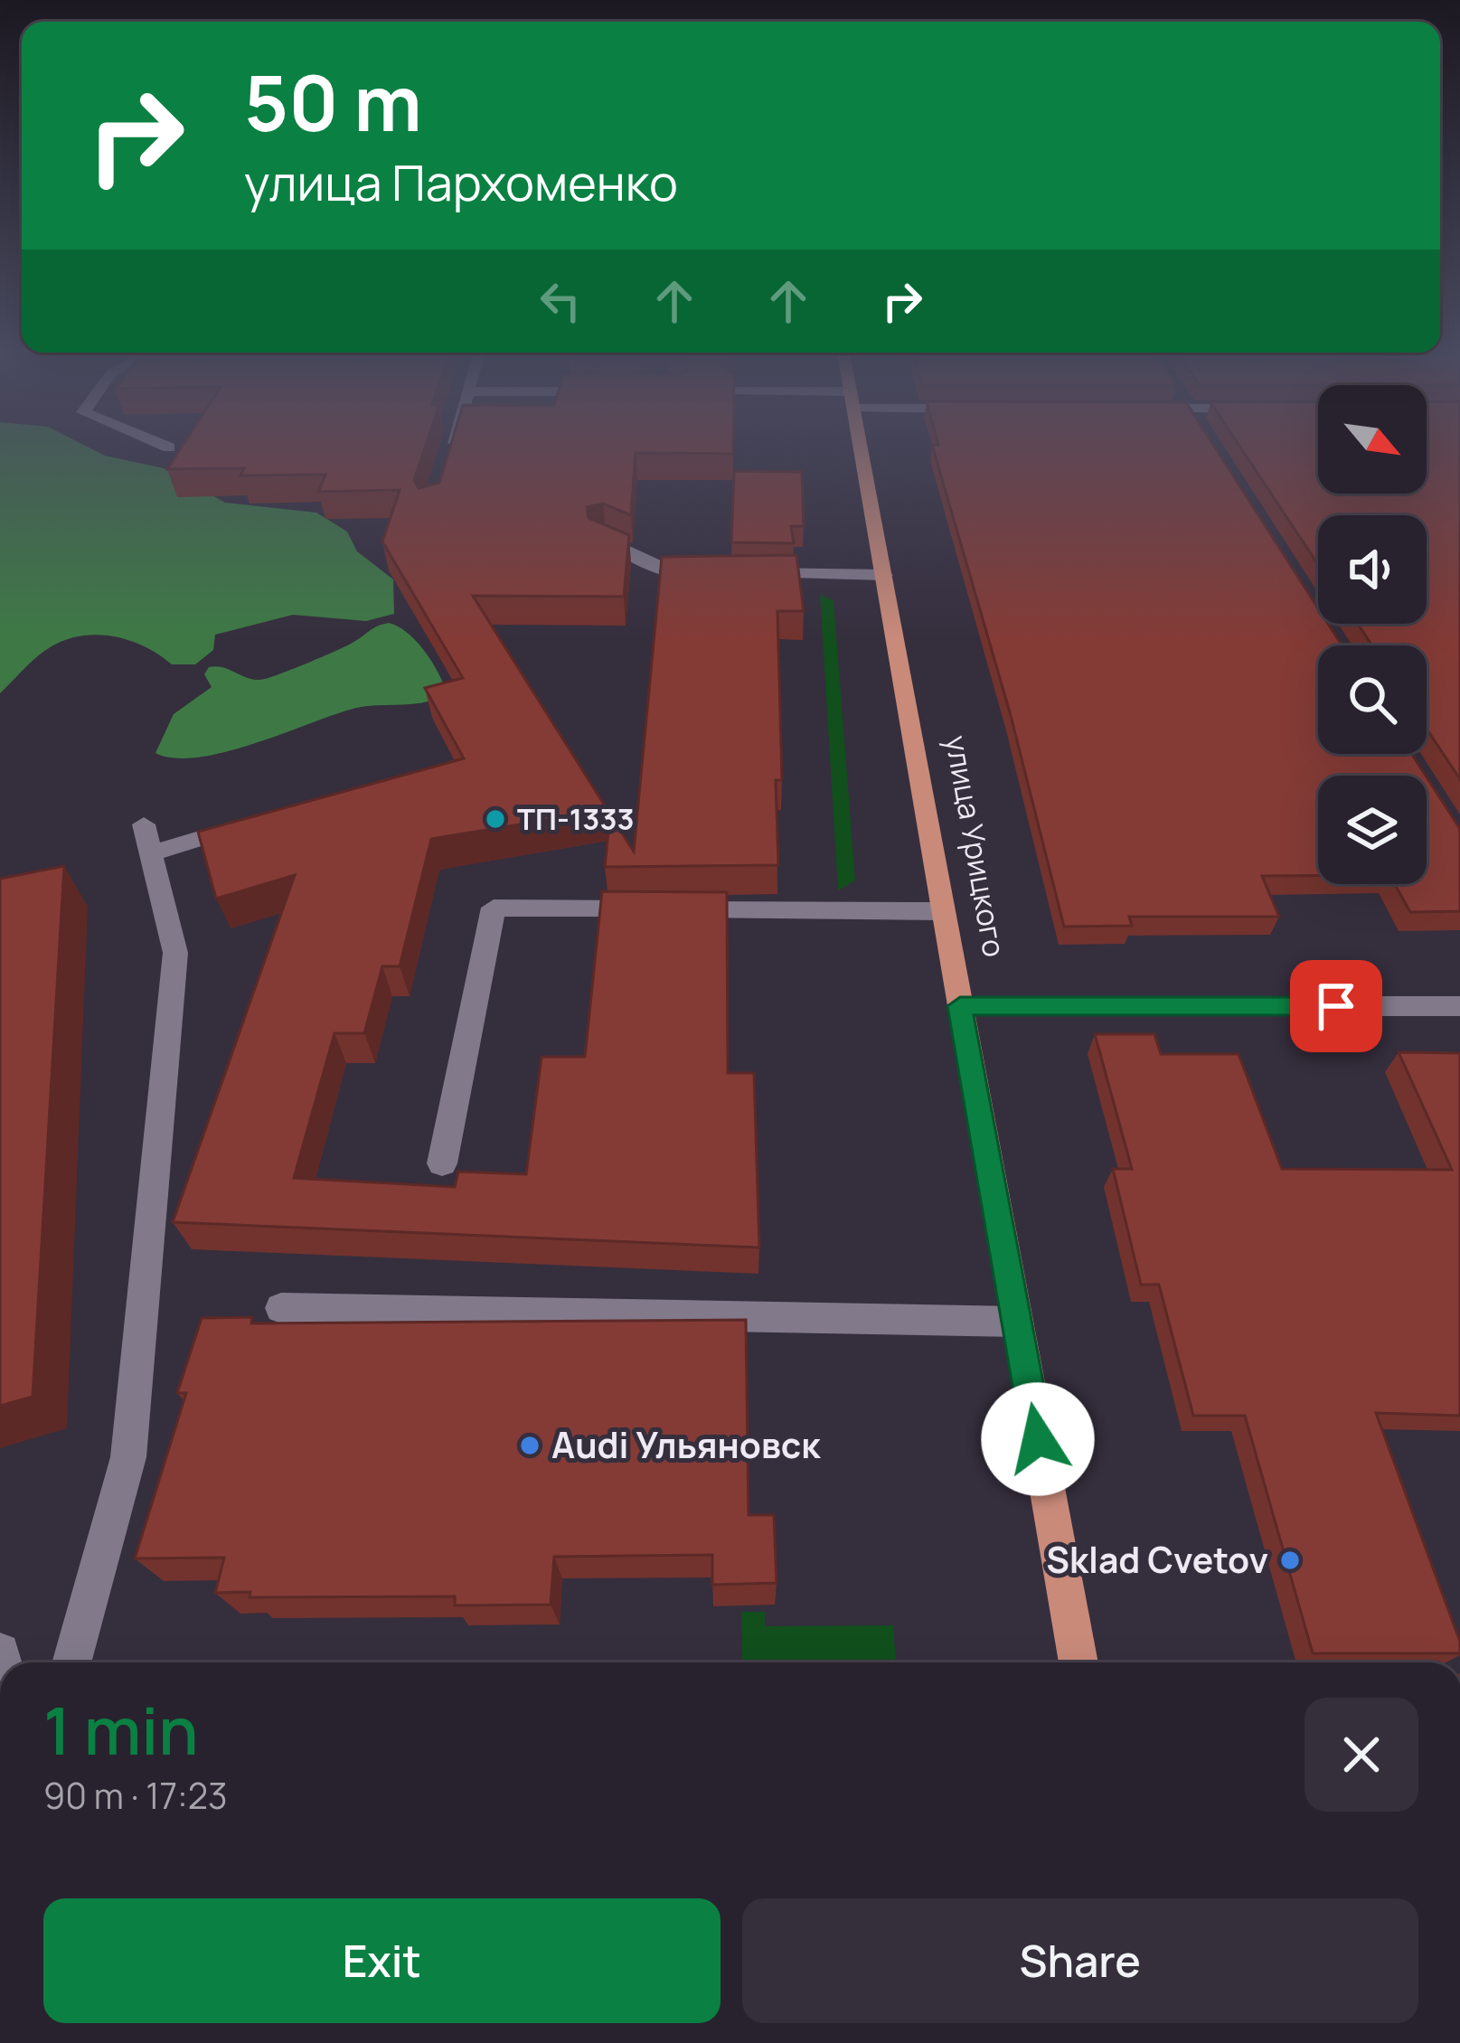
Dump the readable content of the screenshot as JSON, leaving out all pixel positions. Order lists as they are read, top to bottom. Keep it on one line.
{"streets":{"main road":["улица Урицкого"]},"places":["ТП-1333","Audi Ульяновск","Sklad Cvetov"],"north":"bottom right","page":{"turn":["50 m","улица Пархоменко"],"heading":["1 min","90 m · 17:23"],"buttons":["Exit","Share"]}}
